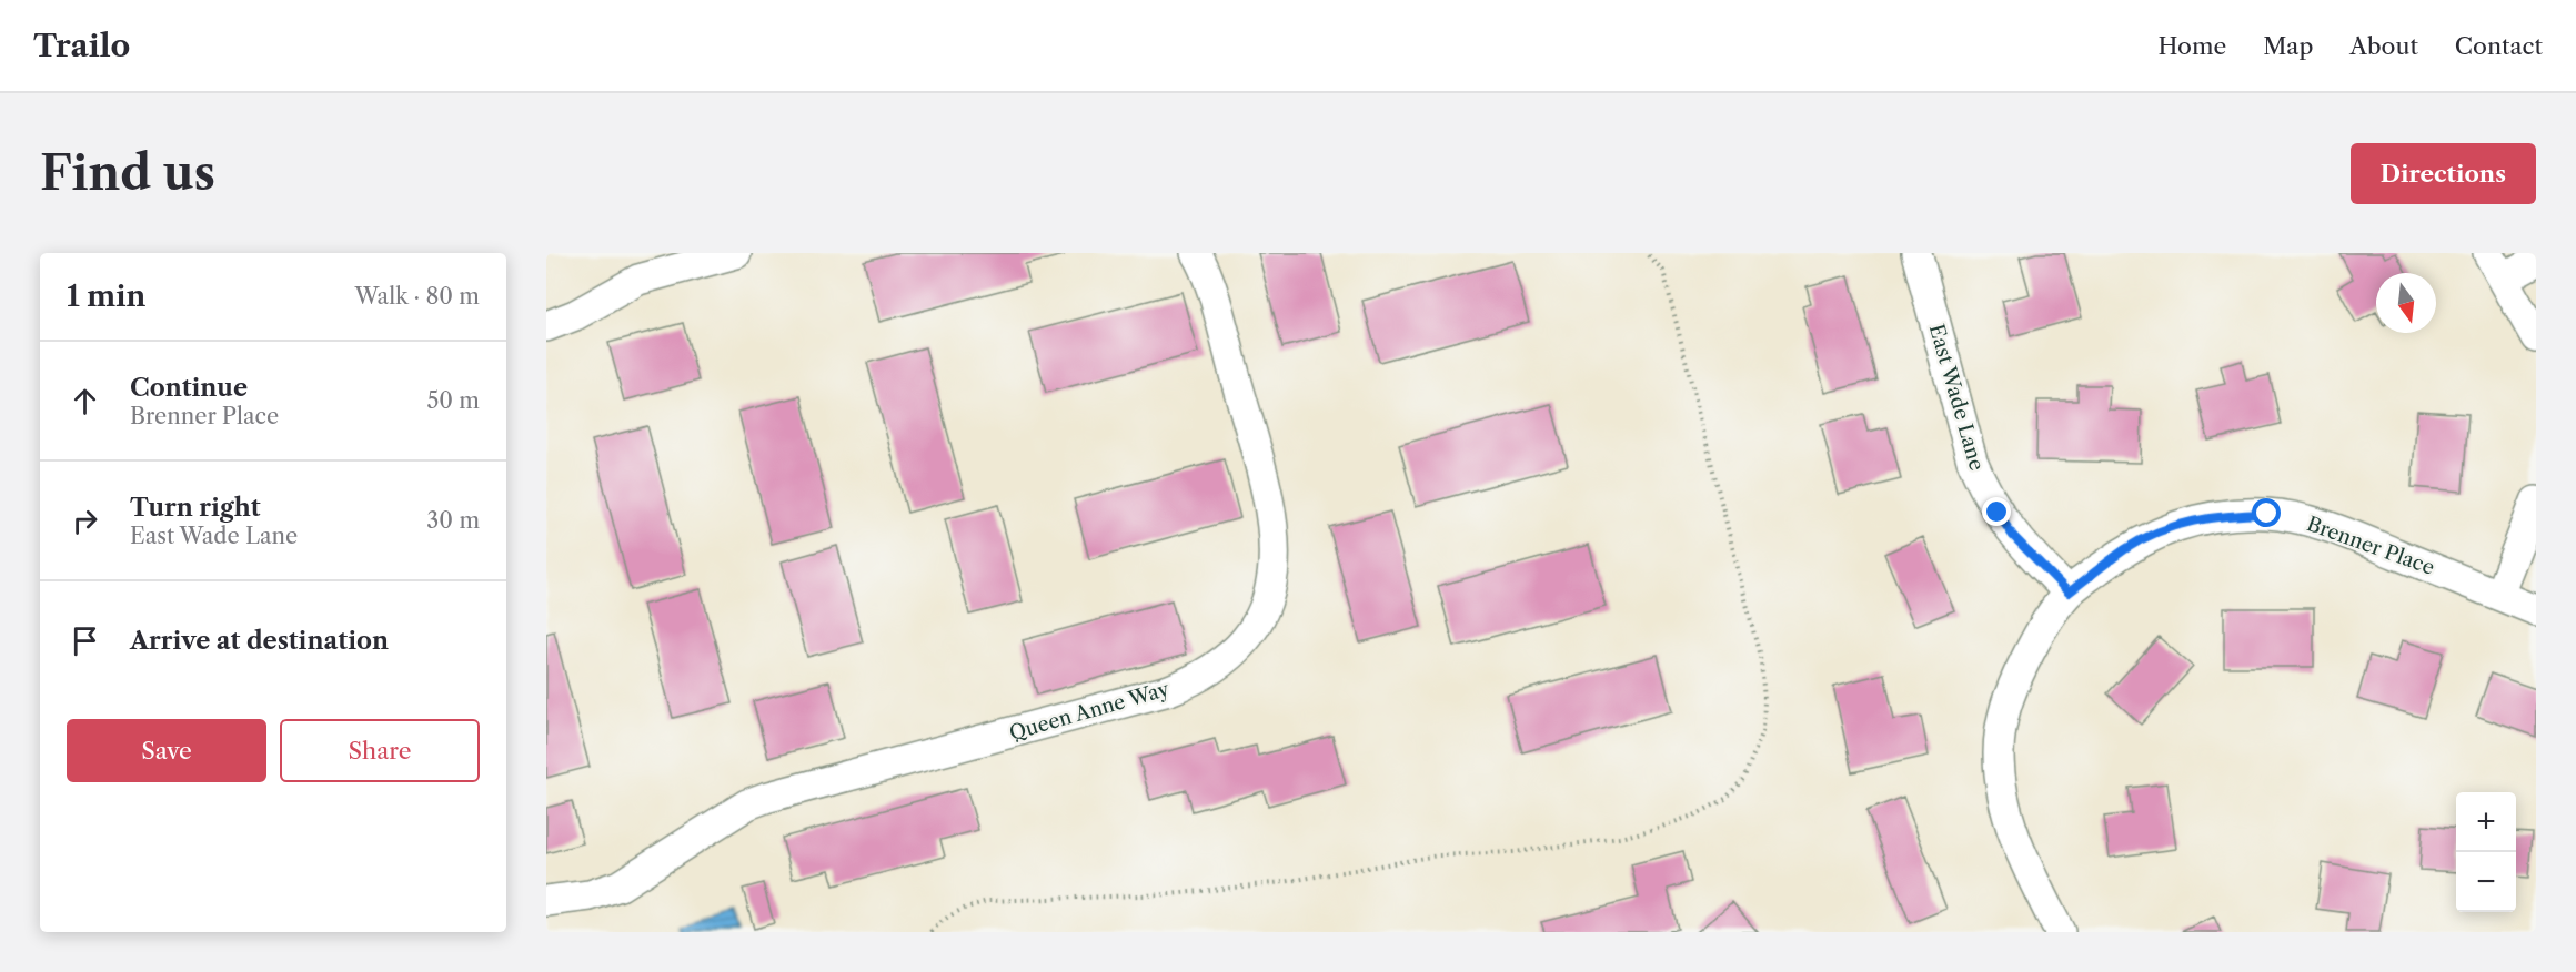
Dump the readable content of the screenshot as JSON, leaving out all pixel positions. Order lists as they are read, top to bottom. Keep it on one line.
{"streets":{"street":["East Wade Lane","Brenner Place","Queen Anne Way"]},"crossings":[["East Wade Lane","Brenner Place"]],"north":"bottom","page":{"header":"Trailo","nav":["Home","Map","About","Contact"],"buttons":["Directions",["Save","Share"]],"title":"Find us","heading":["1 min","Walk · 80 m"],"list":[["Continue","Brenner Place","50 m"],["Turn right","East Wade Lane","30 m"],"Arrive at destination"],"map_buttons":["+","−"]}}
